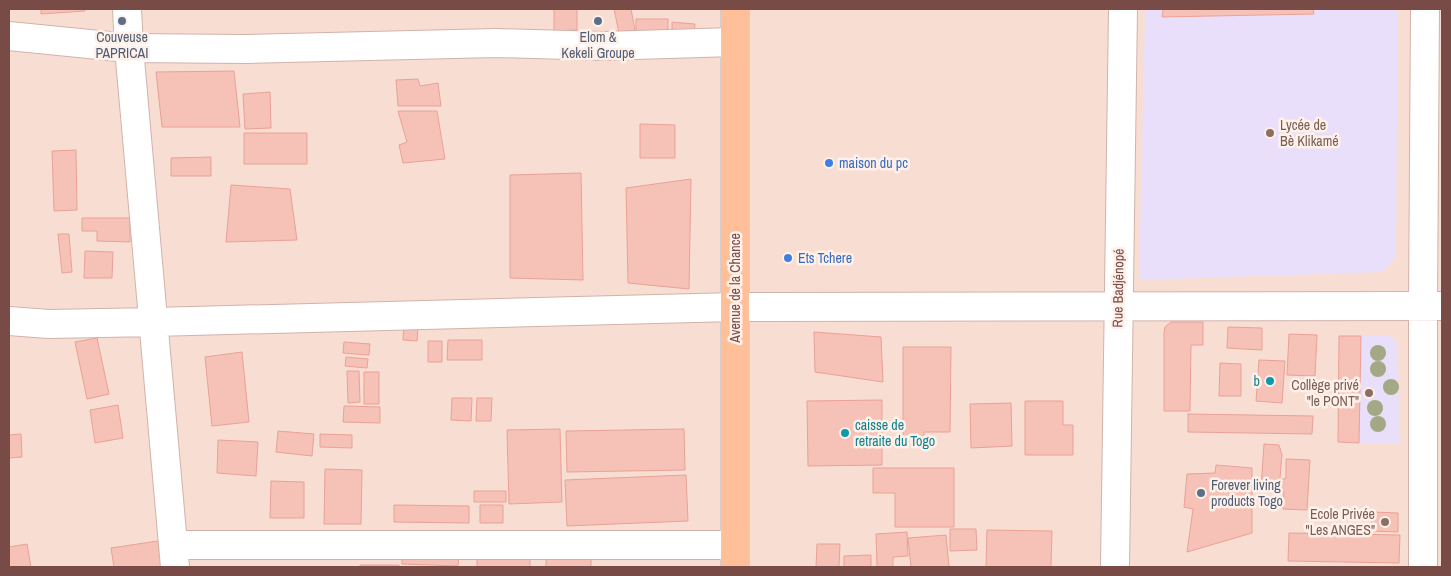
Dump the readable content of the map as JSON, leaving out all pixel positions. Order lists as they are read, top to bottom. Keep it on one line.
{"streets":{"main road":["Avenue de la Chance"],"street":["Rue Badjénopé"]},"places":["Couveuse PAPRICAI","Elom & Kekeli Groupe","Lycée de Bè Klikamé","maison du pc","Ets Tchere","b","Collège privé \"le PONT\"","caisse de retraite du Togo","Forever living products Togo","Ecole Privée \"Les ANGES\""]}
